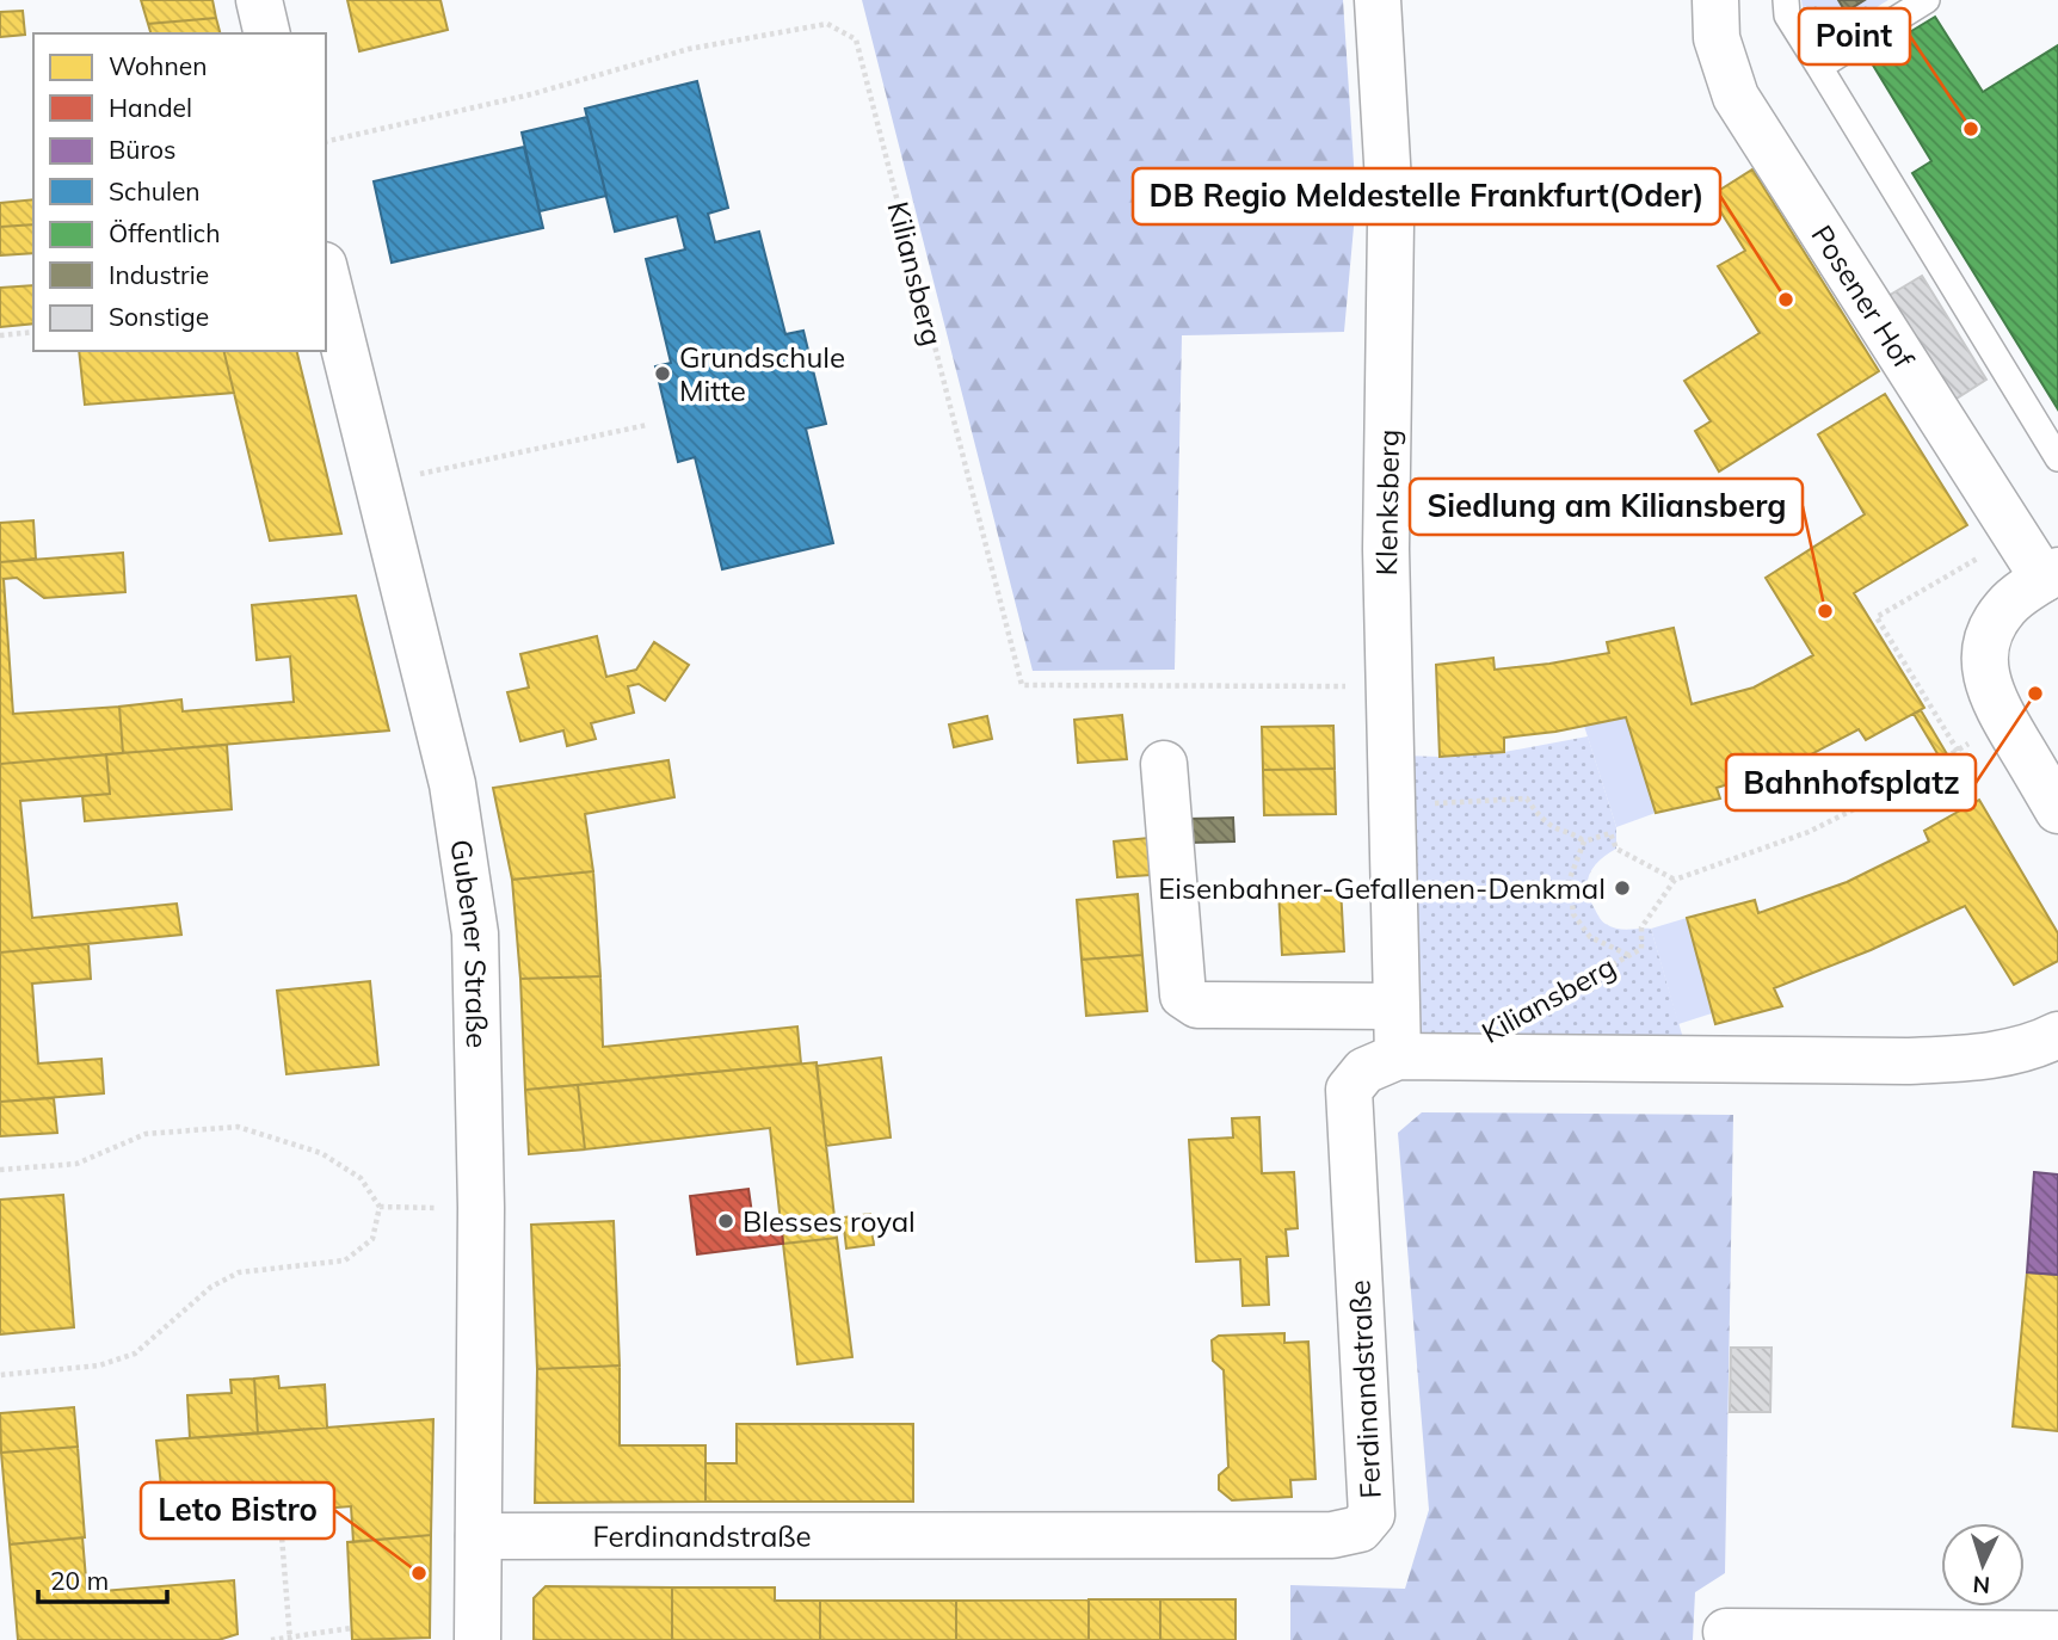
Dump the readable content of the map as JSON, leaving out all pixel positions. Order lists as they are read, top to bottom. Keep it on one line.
{"streets":{"street":["Posener Hof","Klenksberg","Gubener Straße","Ferdinandstraße"],"path":["Kiliansberg"]},"crossings":[["Kiliansberg","Klenksberg"],["Klenksberg","Ferdinandstraße"],["Gubener Straße","Ferdinandstraße"]],"places":["Point","DB Regio Meldestelle Frankfurt(Oder)","Grundschule Mitte","Siedlung am Kiliansberg","Bahnhofsplatz","Eisenbahner-Gefallenen-Denkmal","Blesses royal","Leto Bistro"],"legend":["Wohnen","Handel","Büros","Schulen","Öffentlich","Industrie","Sonstige"],"scale_bar":"20 m","north":"bottom"}
